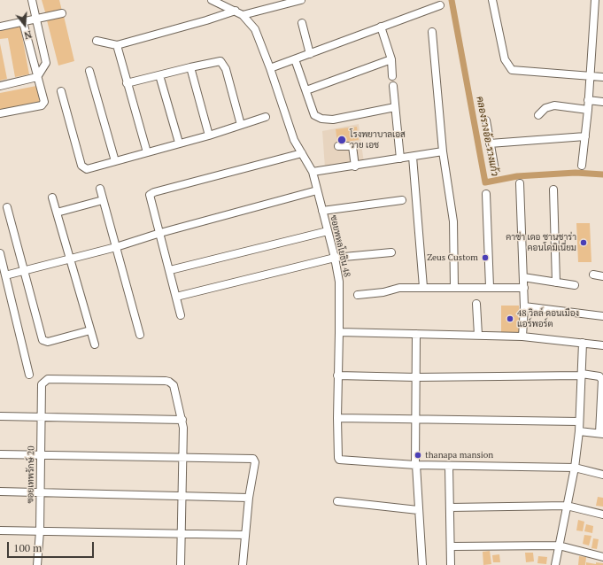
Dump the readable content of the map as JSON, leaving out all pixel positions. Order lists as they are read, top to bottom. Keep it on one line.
{"streets":{"street":["ซอยพหลโยธิน 48","ซอยเทพรักษ์ 20"]},"water":["คลองรางอ้อ-รางแก้ว"],"places":["โรงพยาบาลเอส วาย เอช","คาซ่า เดอ ซานซาร่า คอนโดมิเนี่ยม","Zeus Custom","48 วิลล์ ดอนเมือง แอร์พอร์ต","thanapa mansion"],"scale_bar":"100 m","north":"bottom"}
